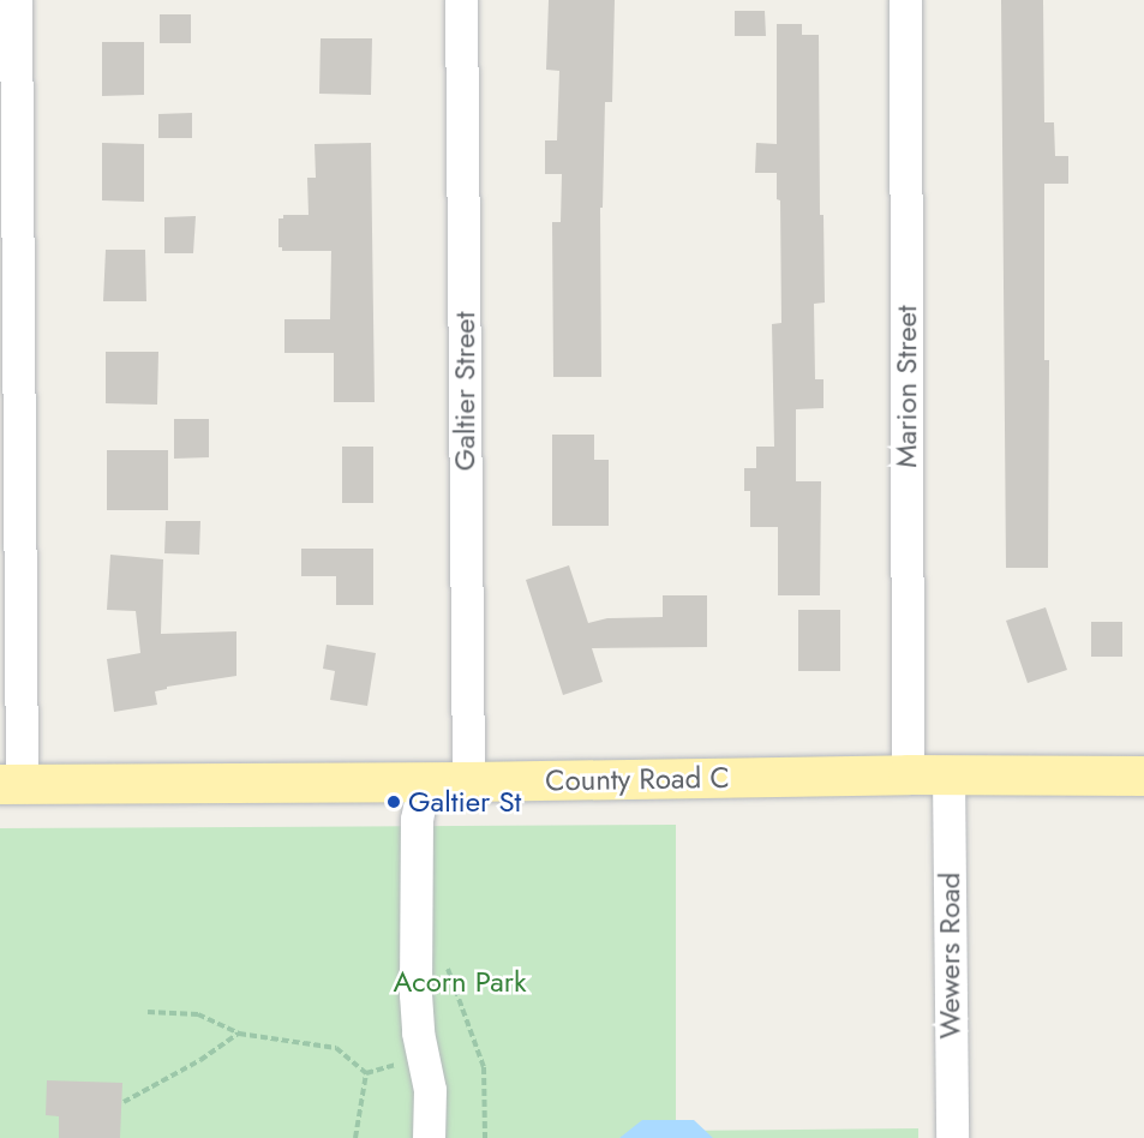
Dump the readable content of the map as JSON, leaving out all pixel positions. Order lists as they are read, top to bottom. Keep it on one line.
{"streets":{"main road":["County Road C"],"street":["Marion Street","Galtier Street","Wewers Road"]},"crossings":[["Marion Street","County Road C"],["Galtier Street","County Road C"],["County Road C","Wewers Road"]],"parks":["Acorn Park"],"places":["Galtier St"]}
